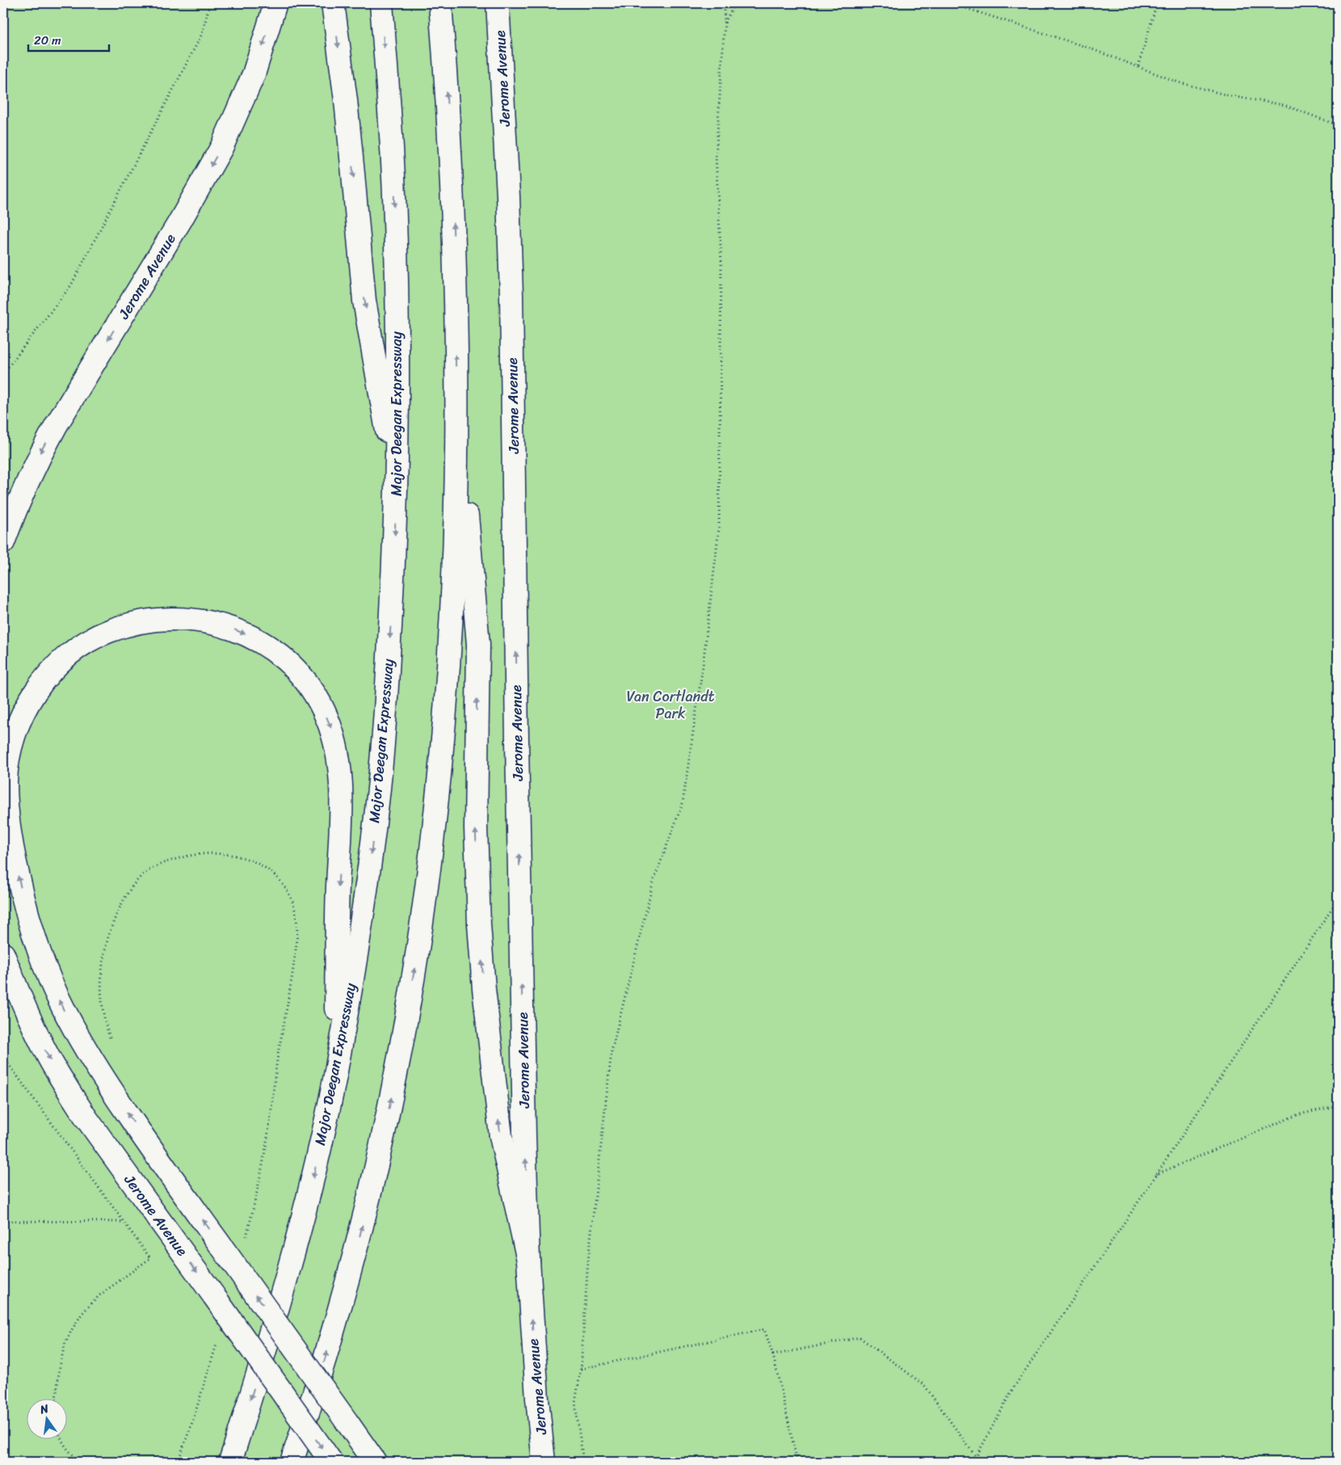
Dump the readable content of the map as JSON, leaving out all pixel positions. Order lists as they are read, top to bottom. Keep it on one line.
{"streets":{"main road":["Jerome Avenue","Major Deegan Expressway"]},"parks":["Van Cortlandt Park"],"scale_bar":"20 m","north":"top"}
